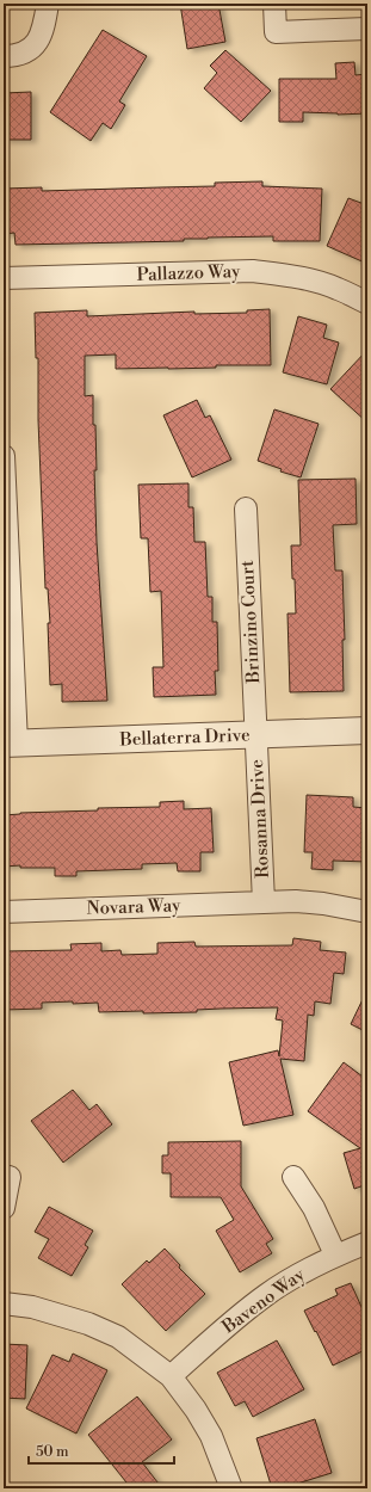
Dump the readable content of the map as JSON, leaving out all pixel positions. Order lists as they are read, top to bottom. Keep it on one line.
{"streets":{"street":["Pallazzo Way","Brinzino Court","Bellaterra Drive","Rosanna Drive","Novara Way","Baveno Way"]},"crossings":[["Brinzino Court","Bellaterra Drive"],["Brinzino Court","Rosanna Drive"],["Bellaterra Drive","Rosanna Drive"],["Rosanna Drive","Novara Way"]],"scale_bar":"50 m"}
